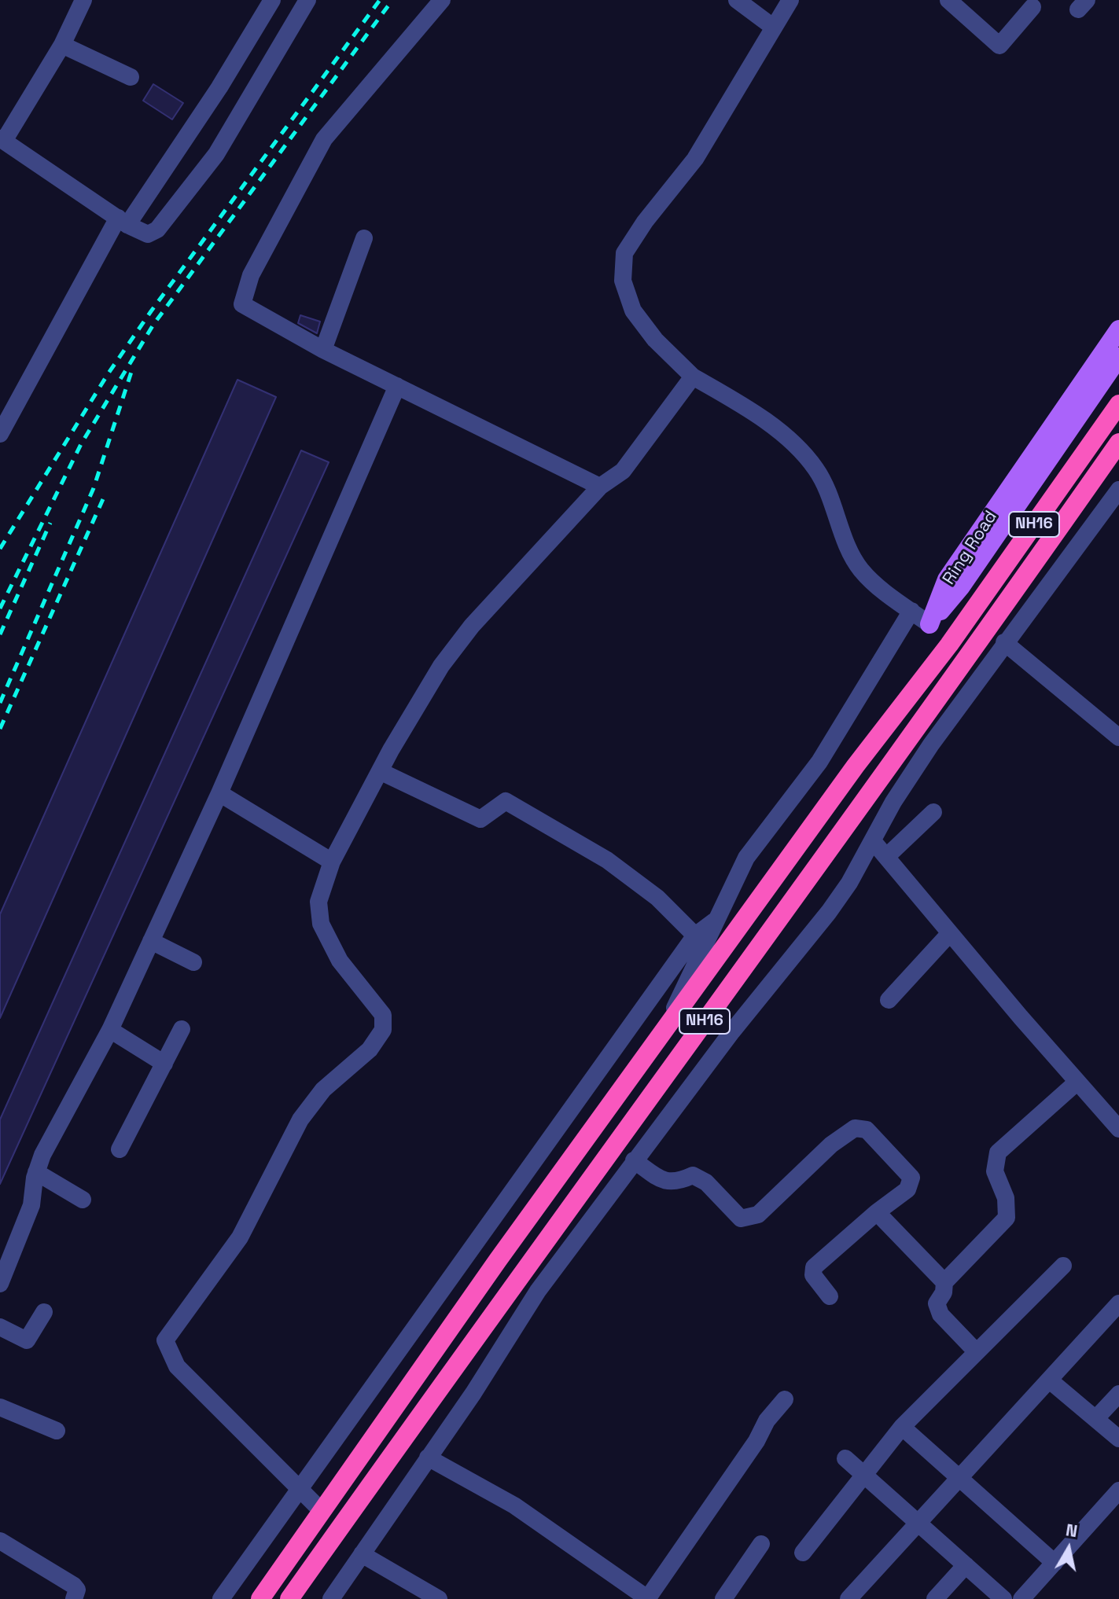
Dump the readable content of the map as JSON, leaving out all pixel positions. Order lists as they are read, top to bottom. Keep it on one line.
{"streets":{"highway":["NH16"],"main road":["Ring Road"]},"north":"top"}
